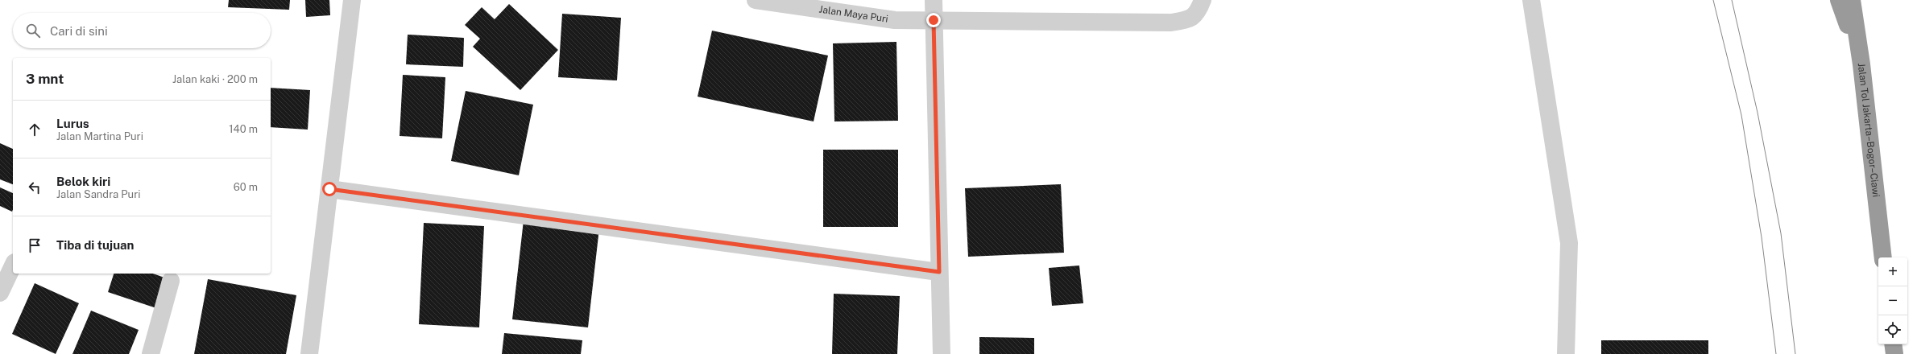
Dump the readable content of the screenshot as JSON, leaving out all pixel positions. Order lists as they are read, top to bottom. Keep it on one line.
{"streets":{"highway":["Jalan Tol Jakarta–Bogor–Ciawi"],"street":["Jalan Maya Puri"]},"page":{"search":"Cari di sini","heading":["3 mnt","Jalan kaki · 200 m"],"list":[["Lurus","Jalan Martina Puri","140 m"],["Belok kiri","Jalan Sandra Puri","60 m"],"Tiba di tujuan"],"map_buttons":["+","−"]}}
